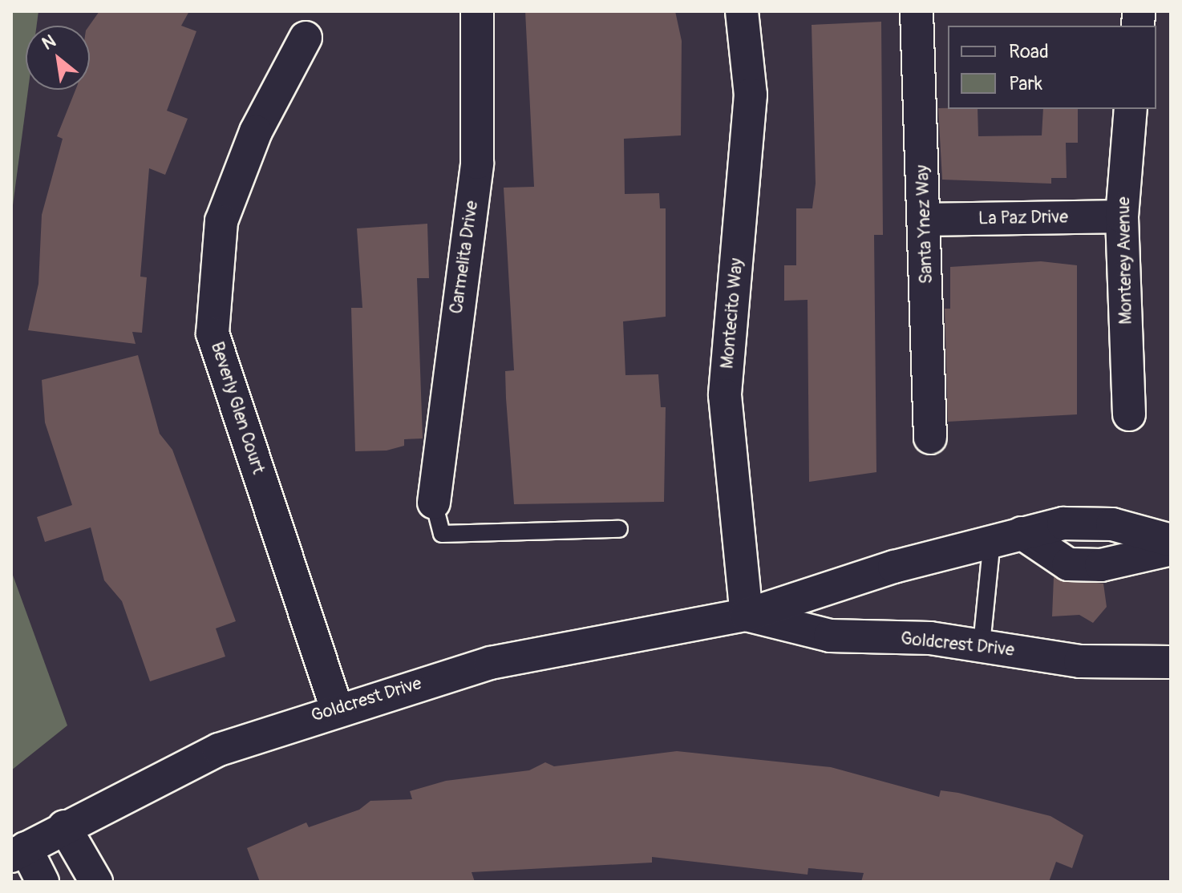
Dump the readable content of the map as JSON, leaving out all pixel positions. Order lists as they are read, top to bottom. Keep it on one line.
{"streets":{"street":["La Paz Drive","Santa Ynez Way","Carmelita Drive","Monterey Avenue","Montecito Way","Beverly Glen Court","Goldcrest Drive"]},"crossings":[["La Paz Drive","Santa Ynez Way"],["La Paz Drive","Monterey Avenue"],["Montecito Way","Goldcrest Drive"],["Beverly Glen Court","Goldcrest Drive"]],"legend":["Road","Park"],"north":"top left"}
